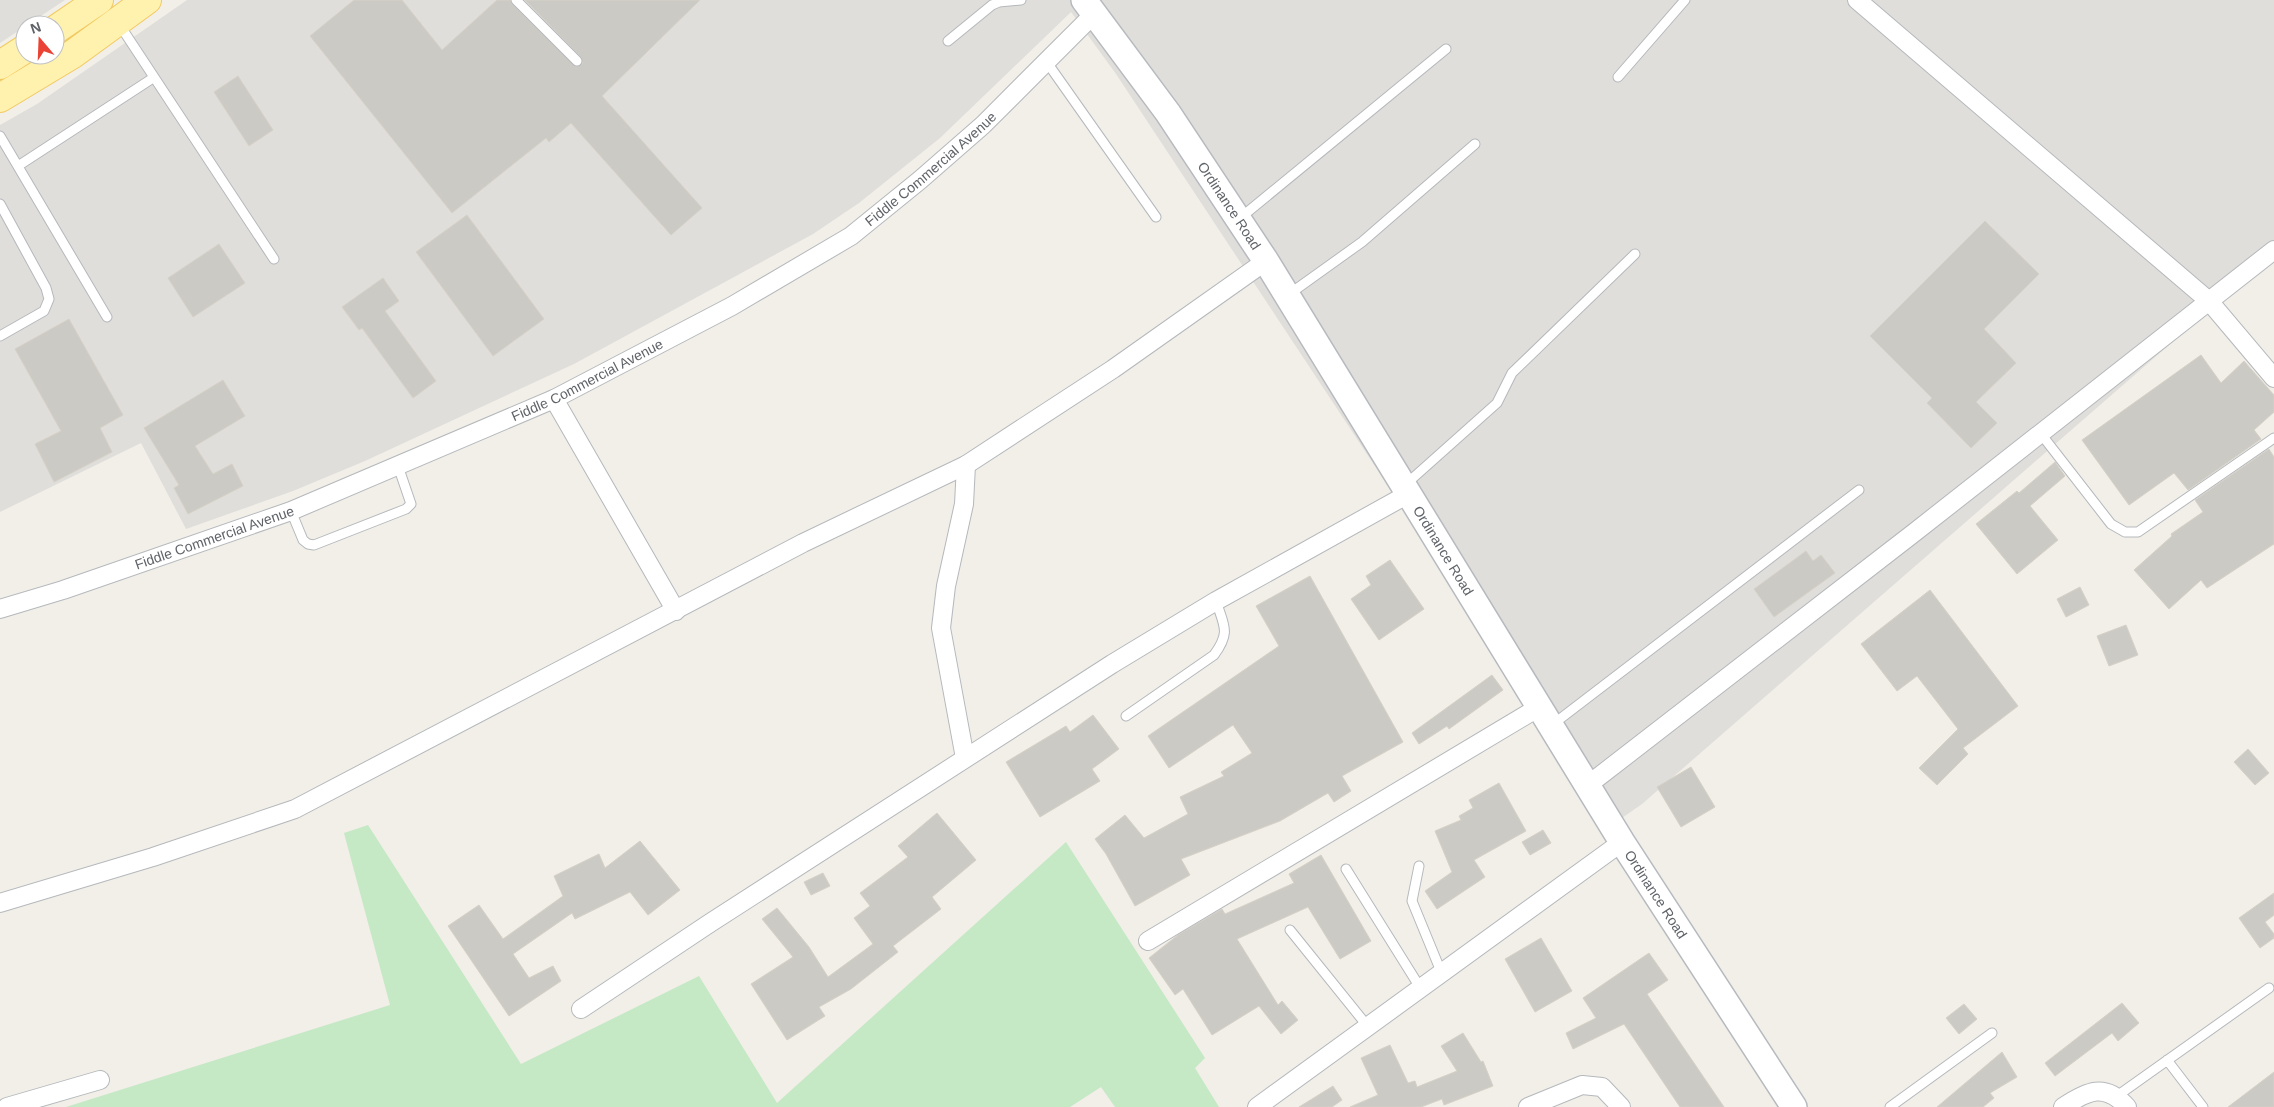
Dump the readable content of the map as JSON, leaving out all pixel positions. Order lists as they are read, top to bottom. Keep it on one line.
{"streets":{"street":["Fiddle Commercial Avenue","Ordinance Road"]},"crossings":[["Fiddle Commercial Avenue","Ordinance Road"]],"north":"top"}
